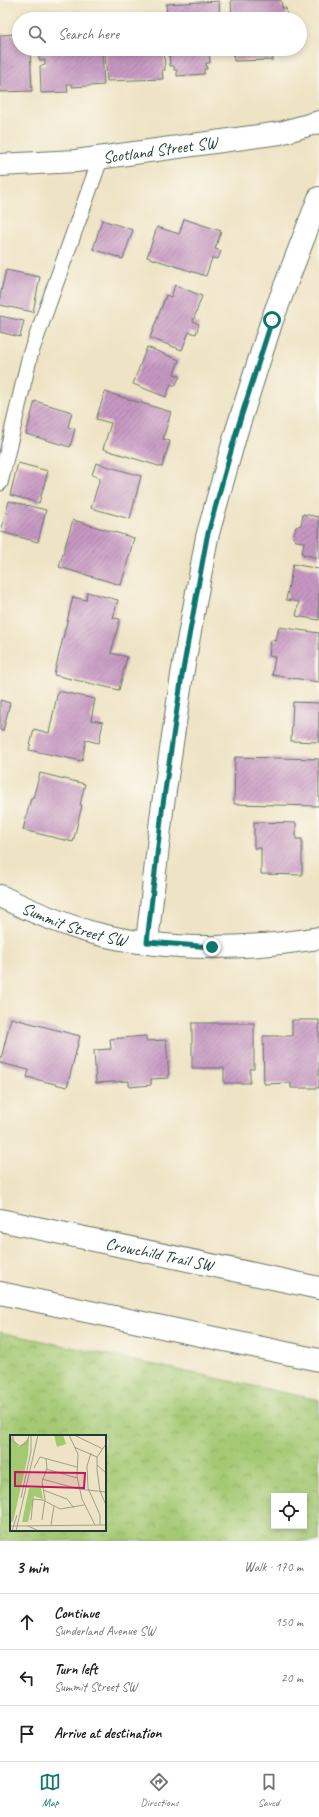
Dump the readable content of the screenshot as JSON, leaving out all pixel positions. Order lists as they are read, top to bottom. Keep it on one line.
{"streets":{"main road":["Scotland Street SW","Summit Street SW","Crowchild Trail SW"]},"page":{"search":"Search here","heading":["3 min","Walk · 170 m"],"list":[["Continue","Sunderland Avenue SW","150 m"],["Turn left","Summit Street SW","20 m"],"Arrive at destination"],"nav":["Map","Directions","Saved"]}}
